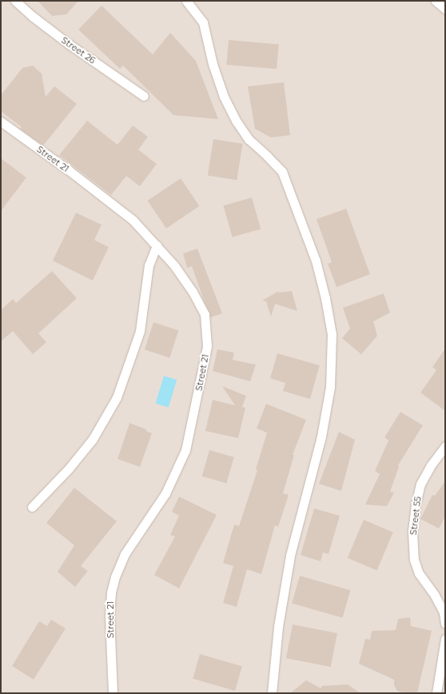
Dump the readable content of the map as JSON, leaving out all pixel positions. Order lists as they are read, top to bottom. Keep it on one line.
{"streets":{"street":["Street 26","Street 21","Street 55"]}}
